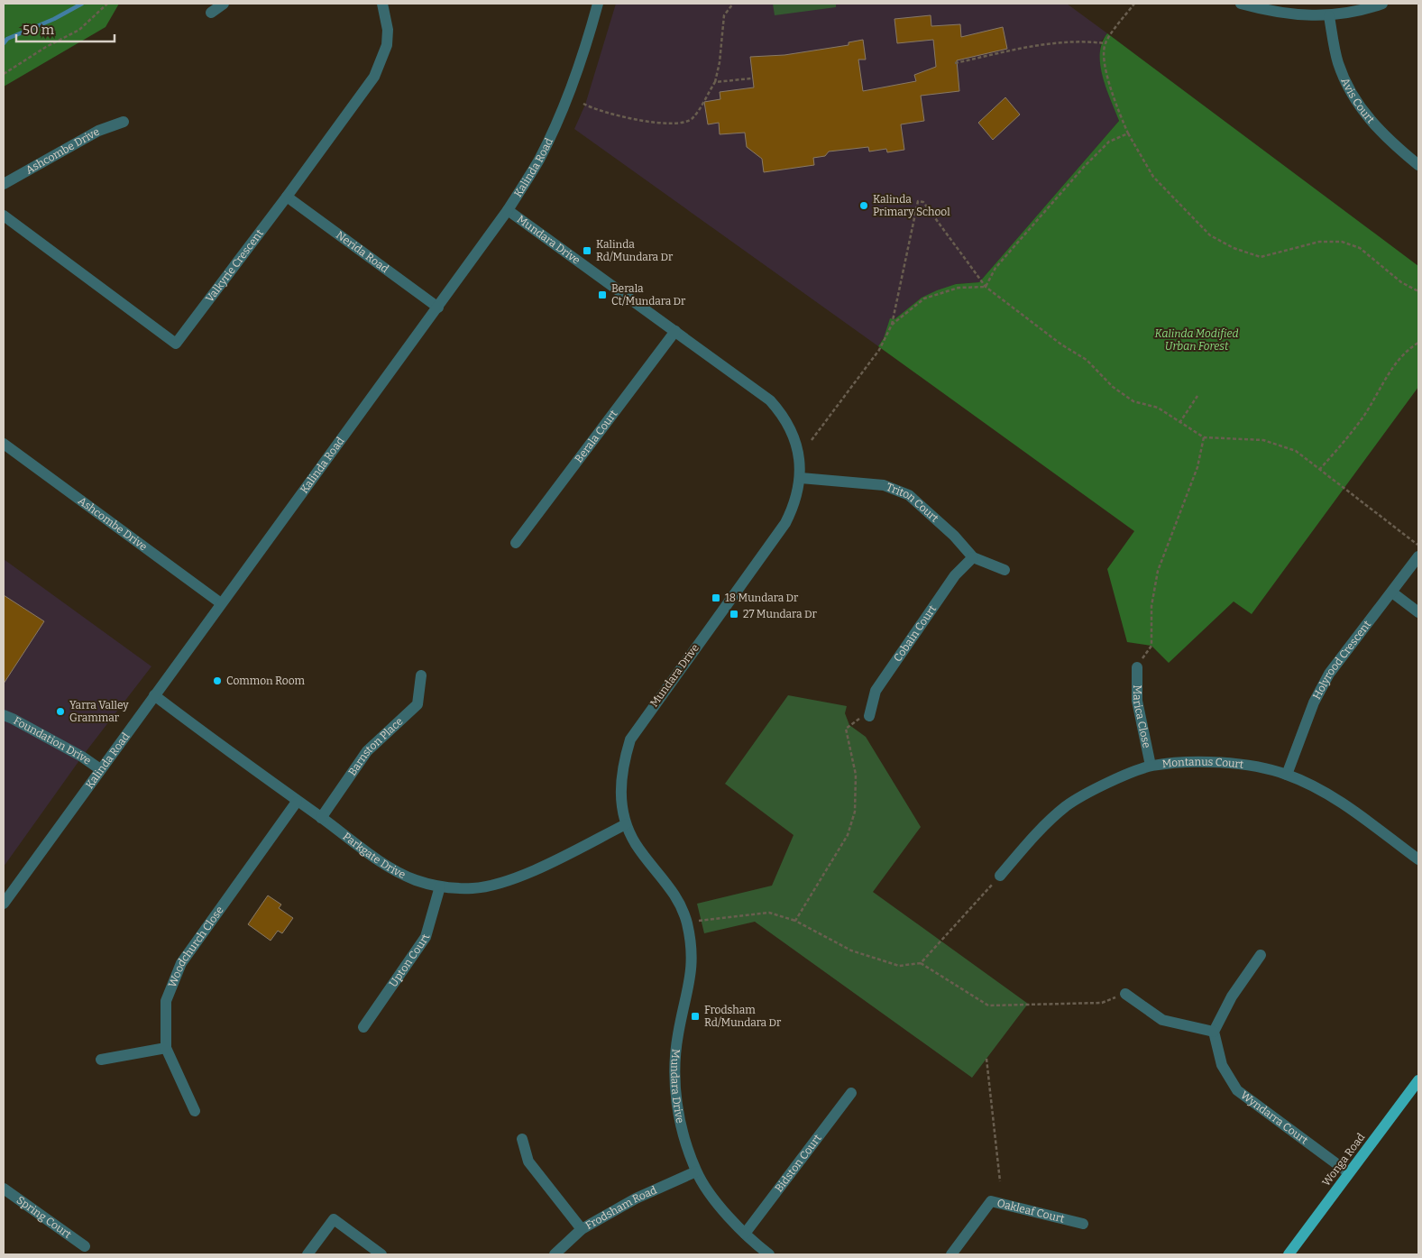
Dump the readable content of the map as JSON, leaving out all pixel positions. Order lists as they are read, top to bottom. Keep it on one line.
{"streets":{"main road":["Wonga Road"],"street":["Avis Court","Ashcombe Drive","Kalinda Road","Mundara Drive","Nerida Road","Valkyrie Crescent","Berala Court","Triton Court","Cobain Court","Holyrood Crescent","Marica Close","Foundation Drive","Barnston Place","Montanus Court","Parkgate Drive","Woodchurch Close","Upton Court","Wyndarra Court","Bidston Court","Frodsham Road","Oakleaf Court","Spring Court"]},"crossings":[["Ashcombe Drive","Kalinda Road"],["Kalinda Road","Mundara Drive"],["Kalinda Road","Nerida Road"],["Kalinda Road","Foundation Drive"],["Kalinda Road","Parkgate Drive"],["Mundara Drive","Berala Court"],["Mundara Drive","Triton Court"],["Mundara Drive","Parkgate Drive"],["Mundara Drive","Bidston Court"],["Mundara Drive","Frodsham Road"],["Nerida Road","Valkyrie Crescent"],["Triton Court","Cobain Court"],["Holyrood Crescent","Montanus Court"],["Marica Close","Montanus Court"],["Barnston Place","Parkgate Drive"],["Parkgate Drive","Woodchurch Close"],["Parkgate Drive","Upton Court"],["Wyndarra Court","Wonga Road"]],"parks":["Kalinda Modified Urban Forest"],"places":{"other":["Kalinda Primary School","Common Room","Yarra Valley Grammar"],"transit":["Kalinda Rd/Mundara Dr","Berala Ct/Mundara Dr","18 Mundara Dr","27 Mundara Dr","Frodsham Rd/Mundara Dr"]},"scale_bar":"50 m"}
